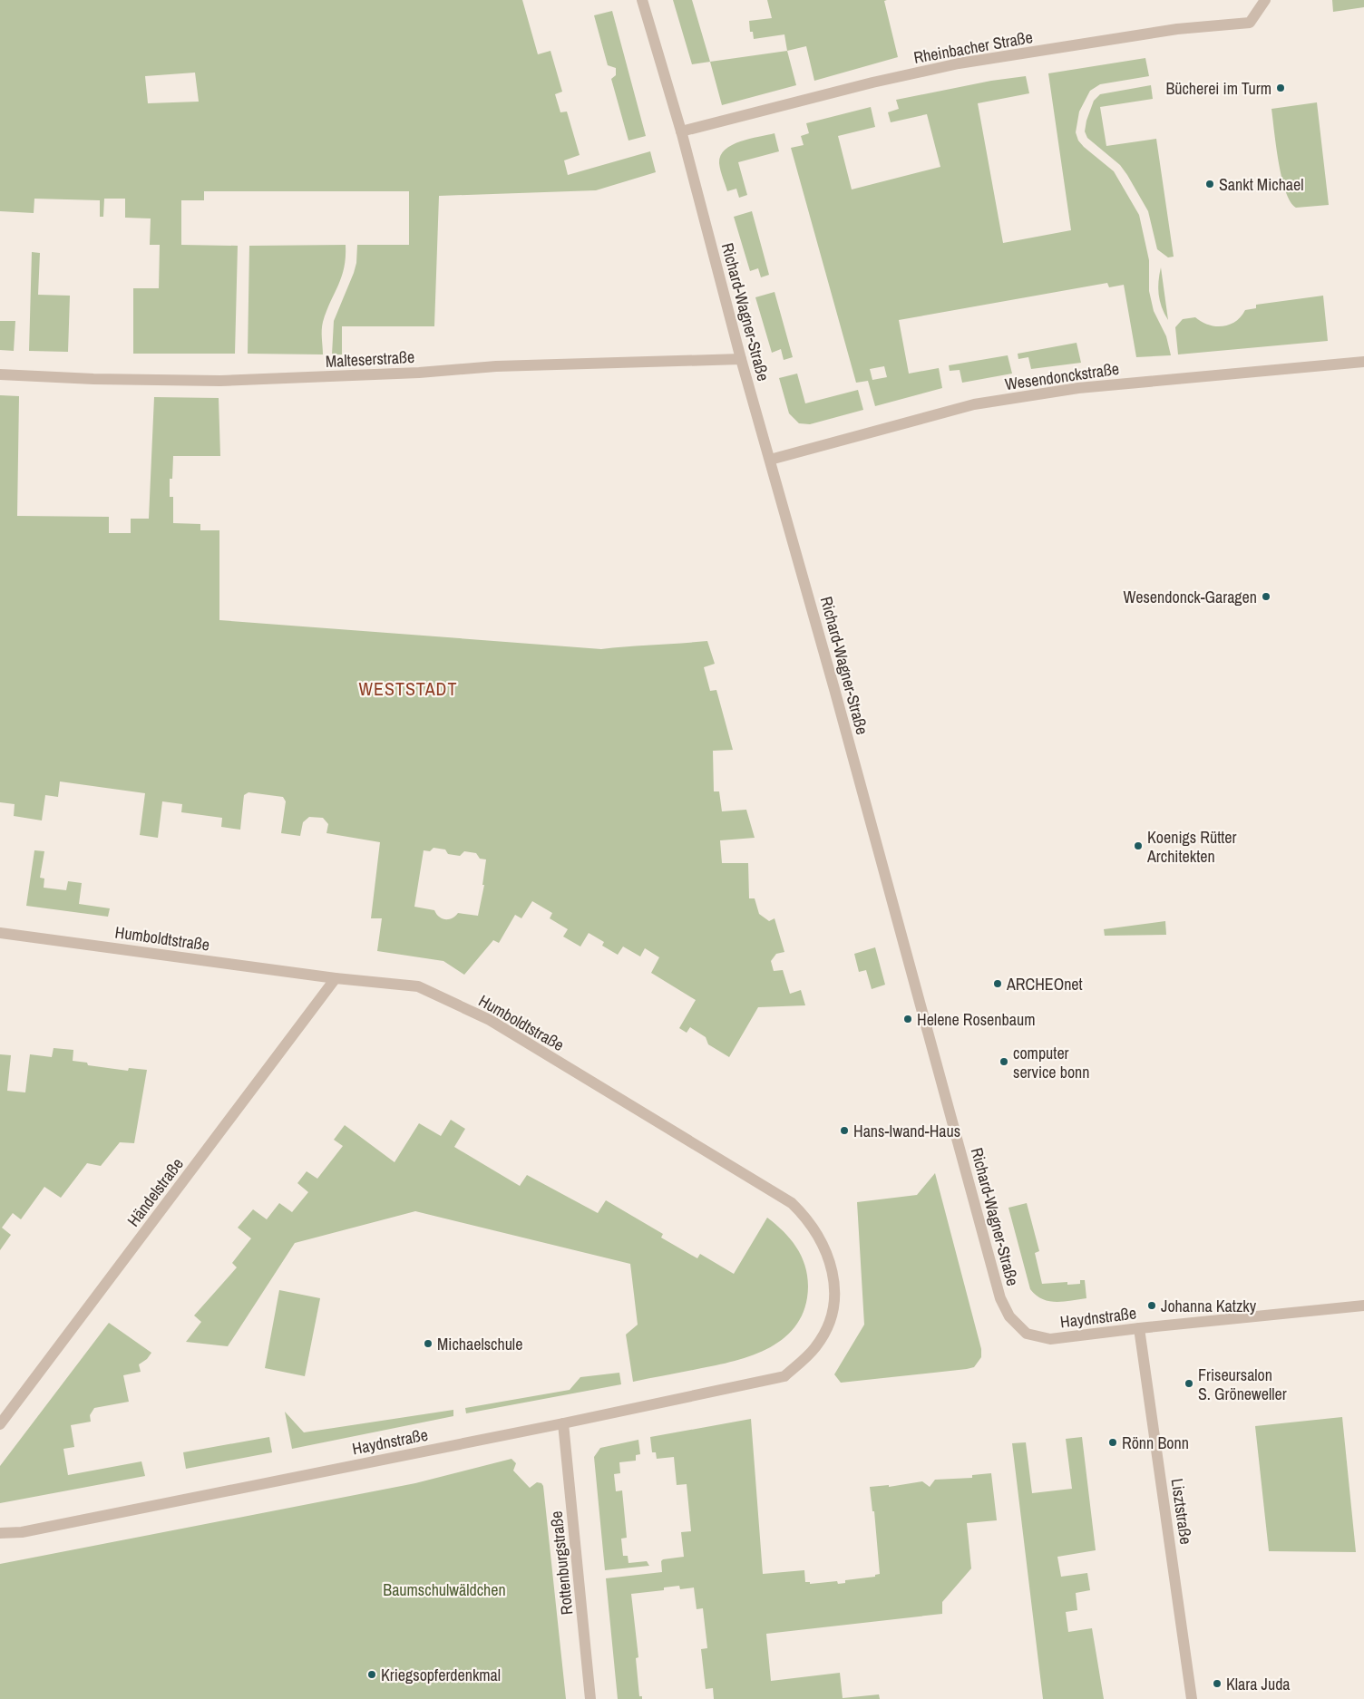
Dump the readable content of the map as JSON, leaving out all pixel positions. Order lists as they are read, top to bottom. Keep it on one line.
{"streets":{"street":["Rheinbacher Straße","Richard-Wagner-Straße","Malteserstraße","Wesendonckstraße","Humboldtstraße","Händelstraße","Haydnstraße","Lisztstraße","Rottenburgstraße"]},"crossings":[["Rheinbacher Straße","Richard-Wagner-Straße"],["Richard-Wagner-Straße","Malteserstraße"],["Richard-Wagner-Straße","Wesendonckstraße"],["Richard-Wagner-Straße","Haydnstraße"],["Humboldtstraße","Händelstraße"],["Humboldtstraße","Haydnstraße"],["Haydnstraße","Lisztstraße"],["Haydnstraße","Rottenburgstraße"]],"districts":["WESTSTADT"],"parks":["Baumschulwäldchen"],"places":["Bücherei im Turm","Sankt Michael","Wesendonck-Garagen","Koenigs Rütter Architekten","ARCHEOnet","Helene Rosenbaum","computer service bonn","Hans-Iwand-Haus","Johanna Katzky","Michaelschule","Friseursalon S. Gröneweller","Rönn Bonn","Kriegsopferdenkmal","Klara Juda"]}
